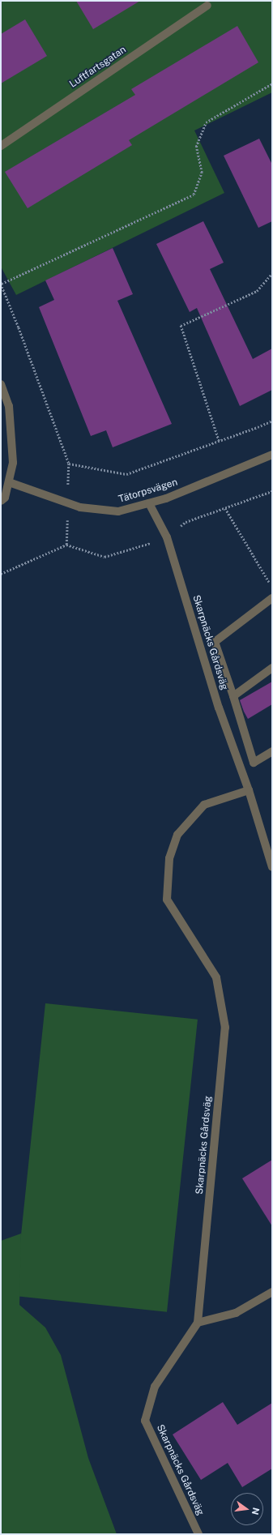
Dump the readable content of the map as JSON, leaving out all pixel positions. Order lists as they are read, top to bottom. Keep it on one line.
{"streets":{"street":["Luftfartsgatan","Tätorpsvägen","Skarpnäcks Gårdsväg"]},"crossings":[["Tätorpsvägen","Skarpnäcks Gårdsväg"]],"north":"right"}
